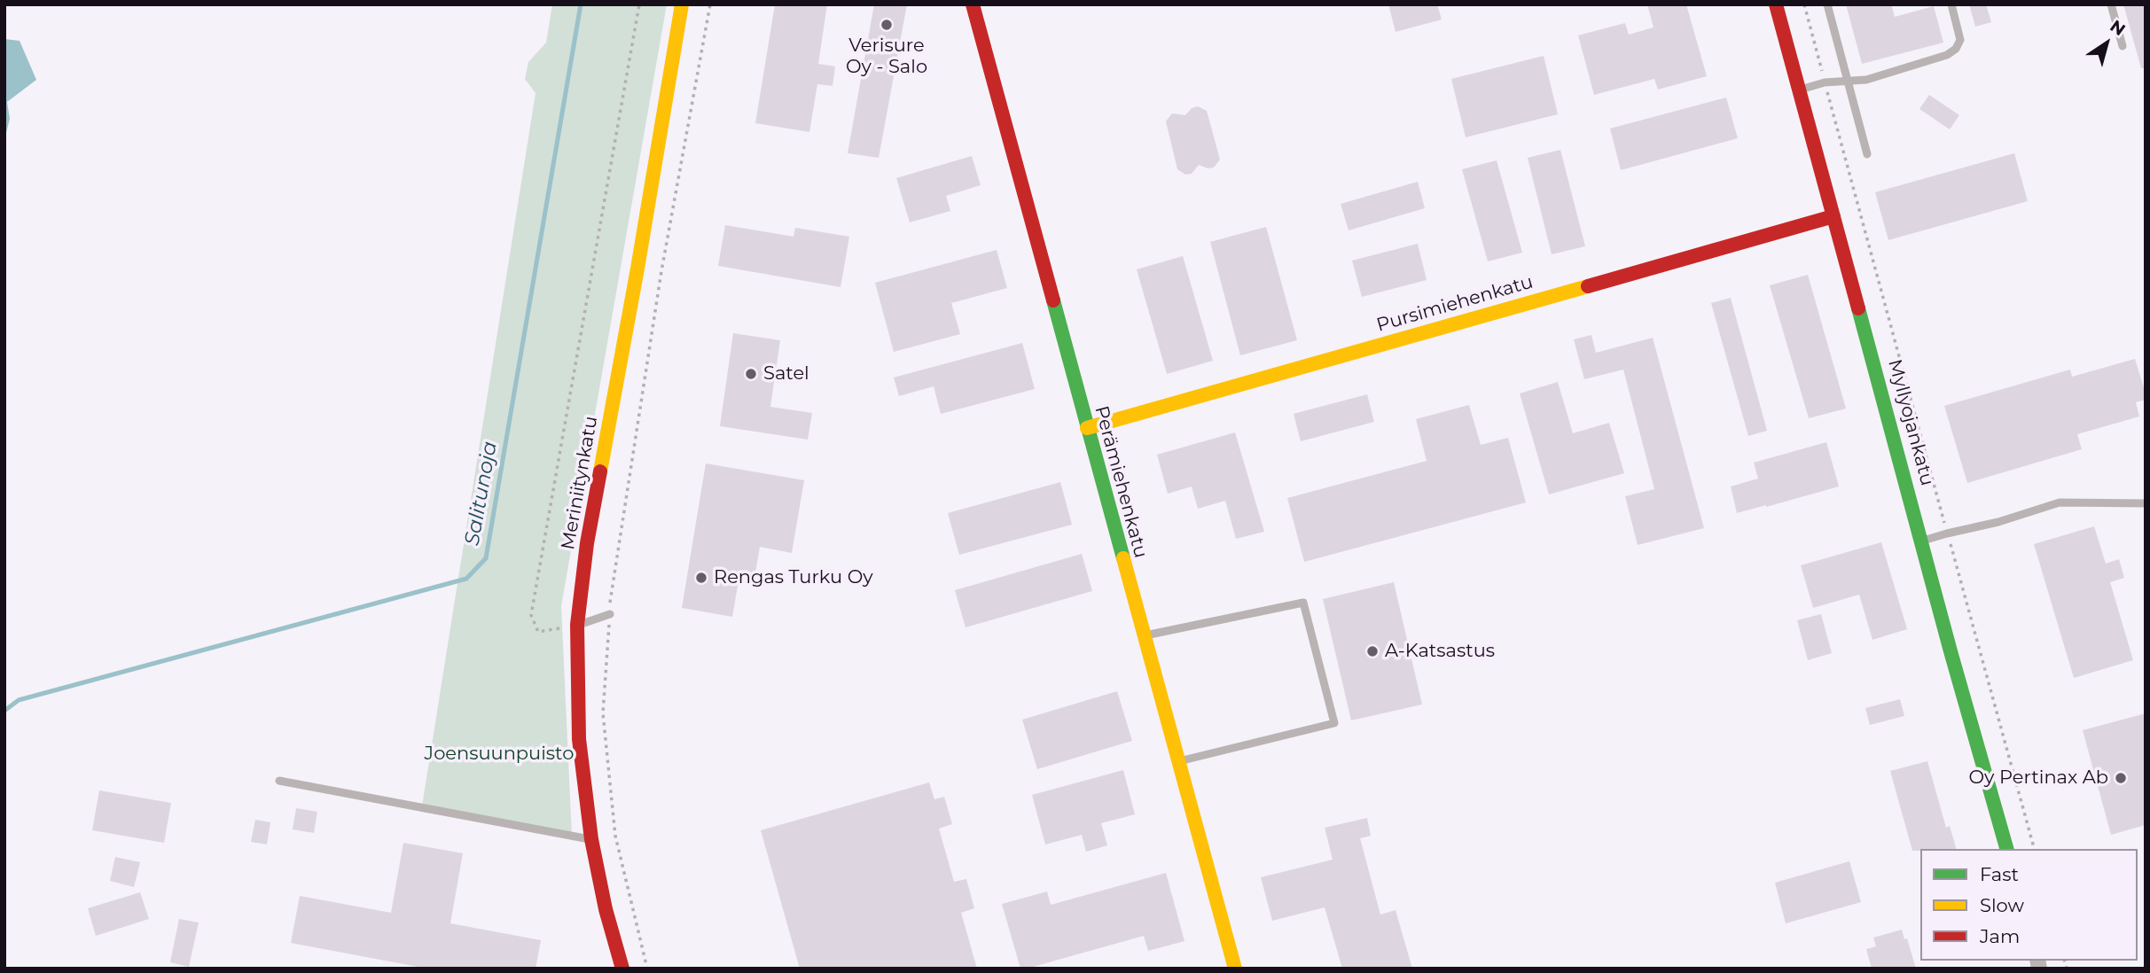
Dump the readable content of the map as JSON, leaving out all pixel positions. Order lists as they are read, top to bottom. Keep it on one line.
{"streets":{"street":["Pursimiehenkatu","Myllyojankatu","Perämiehenkatu","Meriniitynkatu"]},"crossings":[["Pursimiehenkatu","Myllyojankatu"],["Pursimiehenkatu","Perämiehenkatu"]],"water":["Salitunoja"],"parks":["Joensuunpuisto"],"places":["Verisure Oy - Salo","Satel","Rengas Turku Oy","A-Katsastus","Oy Pertinax Ab"],"legend":["Fast","Slow","Jam"],"north":"top right"}
